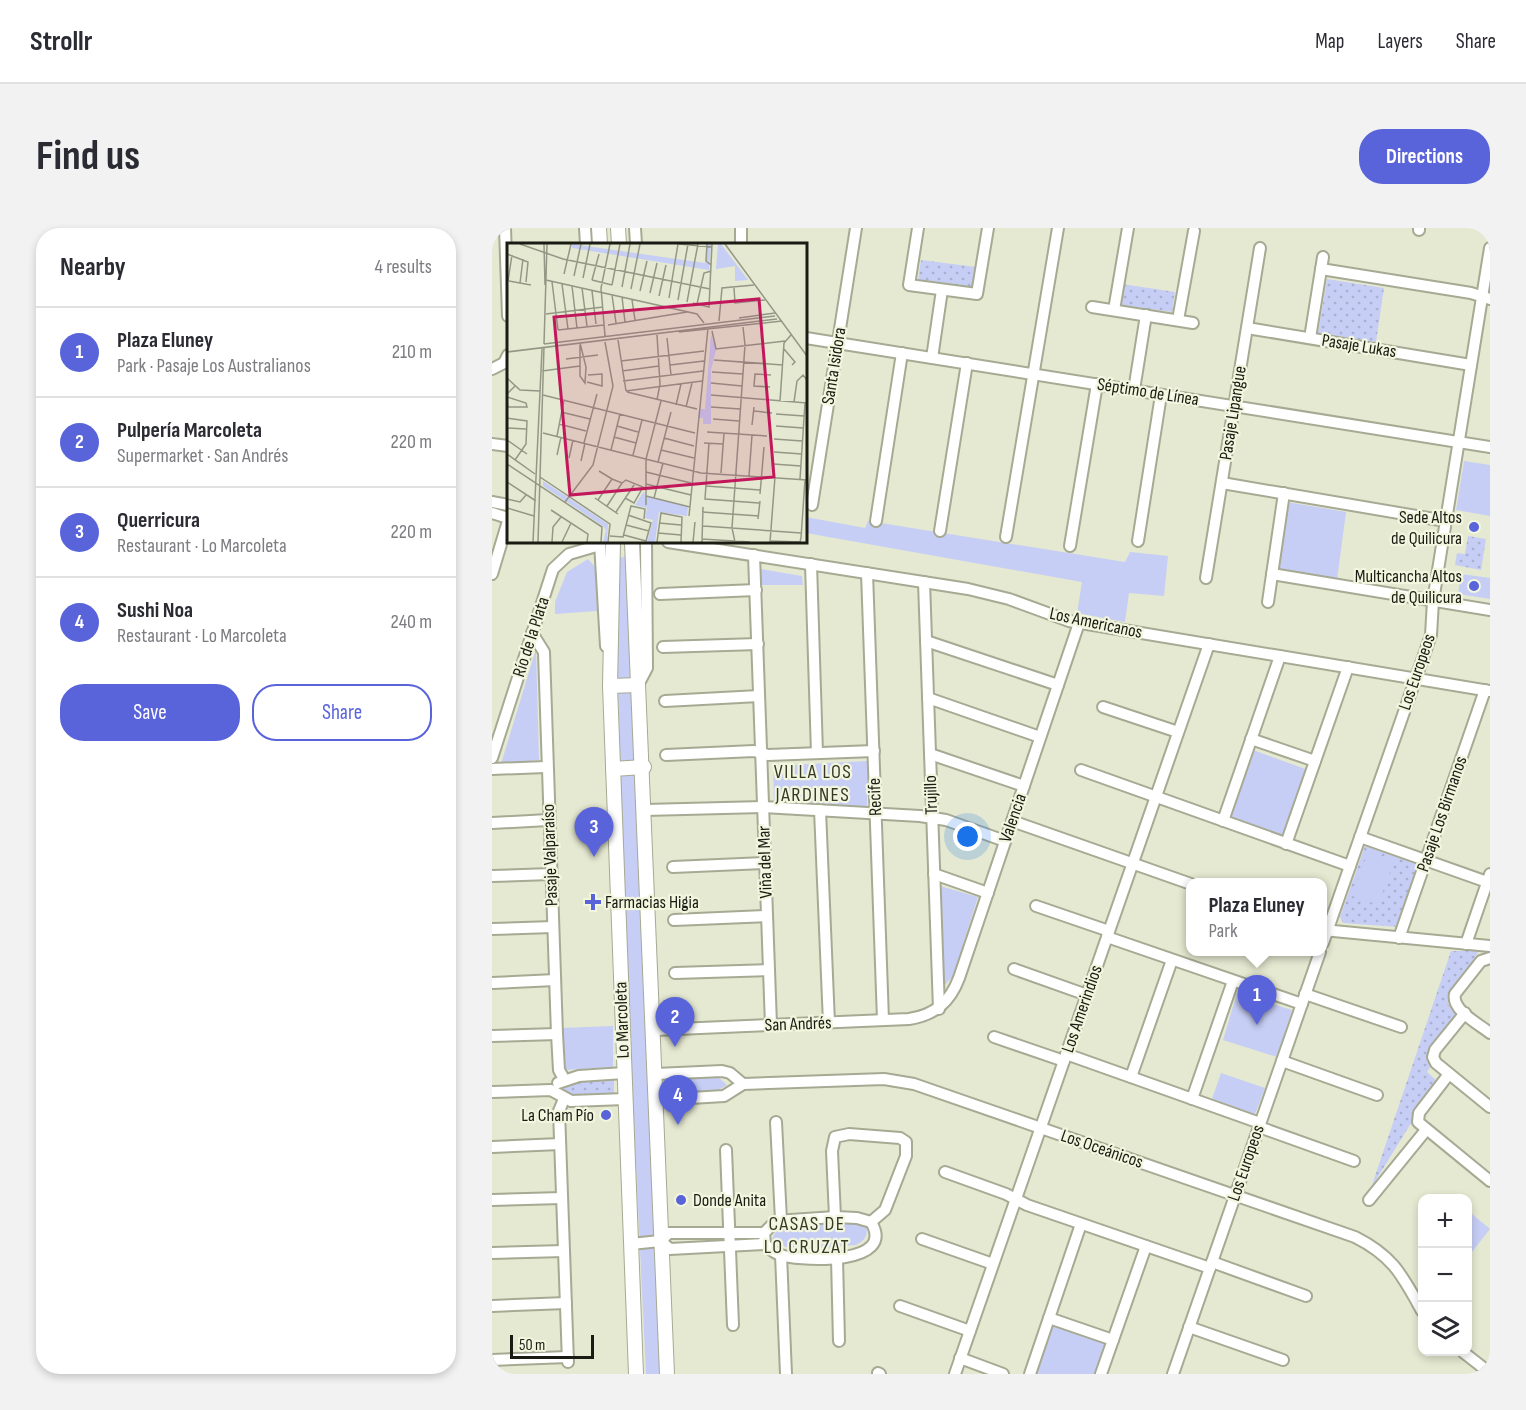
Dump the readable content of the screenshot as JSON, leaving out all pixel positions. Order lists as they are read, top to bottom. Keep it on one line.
{"streets":{"main road":["Lo Marcoleta"],"street":["Pasaje Lukas","Santa Isidora","Séptimo de Línea","Pasaje Lipangue","Los Americanos","Río de la Plata","Los Europeos","Trujillo","Recife","Pasaje Los Birmanos","Valencia","Pasaje Valparaíso","Viña del Mar","Los Amerindios","San Andrés","Los Oceánicos"]},"crossings":[["Pasaje Lukas","Pasaje Lipangue"],["Pasaje Lukas","Los Europeos"],["Santa Isidora","Séptimo de Línea"],["Séptimo de Línea","Pasaje Lipangue"],["Séptimo de Línea","Los Europeos"],["Los Americanos","Los Europeos"],["Los Americanos","Trujillo"],["Los Americanos","Recife"],["Los Americanos","Pasaje Los Birmanos"],["Los Americanos","Valencia"],["Los Americanos","Viña del Mar"],["Los Americanos","Los Amerindios"],["Río de la Plata","Pasaje Valparaíso"],["Río de la Plata","Lo Marcoleta"],["Los Europeos","Los Oceánicos"],["Trujillo","Valencia"],["Trujillo","San Andrés"],["Recife","San Andrés"],["Valencia","San Andrés"],["Viña del Mar","San Andrés"],["Los Amerindios","Los Oceánicos"],["Lo Marcoleta","San Andrés"],["Lo Marcoleta","Los Oceánicos"]],"districts":["VILLA LOS JARDINES","CASAS DE LO CRUZAT"],"places":{"other":["Sede Altos de Quilicura","Multicancha Altos de Quilicura","La Cham Pío","Donde Anita"],"health":["Farmacias Higia"]},"scale_bar":"50 m","page":{"header":"Strollr","nav":["Map","Layers","Share"],"buttons":["Directions",["Save","Share"]],"title":"Find us","heading":["Nearby","4 results"],"list":[{"mark":"1","name":"Plaza Eluney","note":"Park · Pasaje Los Australianos","value":"210 m"},{"mark":"2","name":"Pulpería Marcoleta","note":"Supermarket · San Andrés","value":"220 m"},{"mark":"3","name":"Querricura","note":"Restaurant · Lo Marcoleta","value":"220 m"},{"mark":"4","name":"Sushi Noa","note":"Restaurant · Lo Marcoleta","value":"240 m"}],"pins":["3","1","2","4"],"popup":["Plaza Eluney","Park"],"map_buttons":["+","−"],"scale":"50 m"}}
